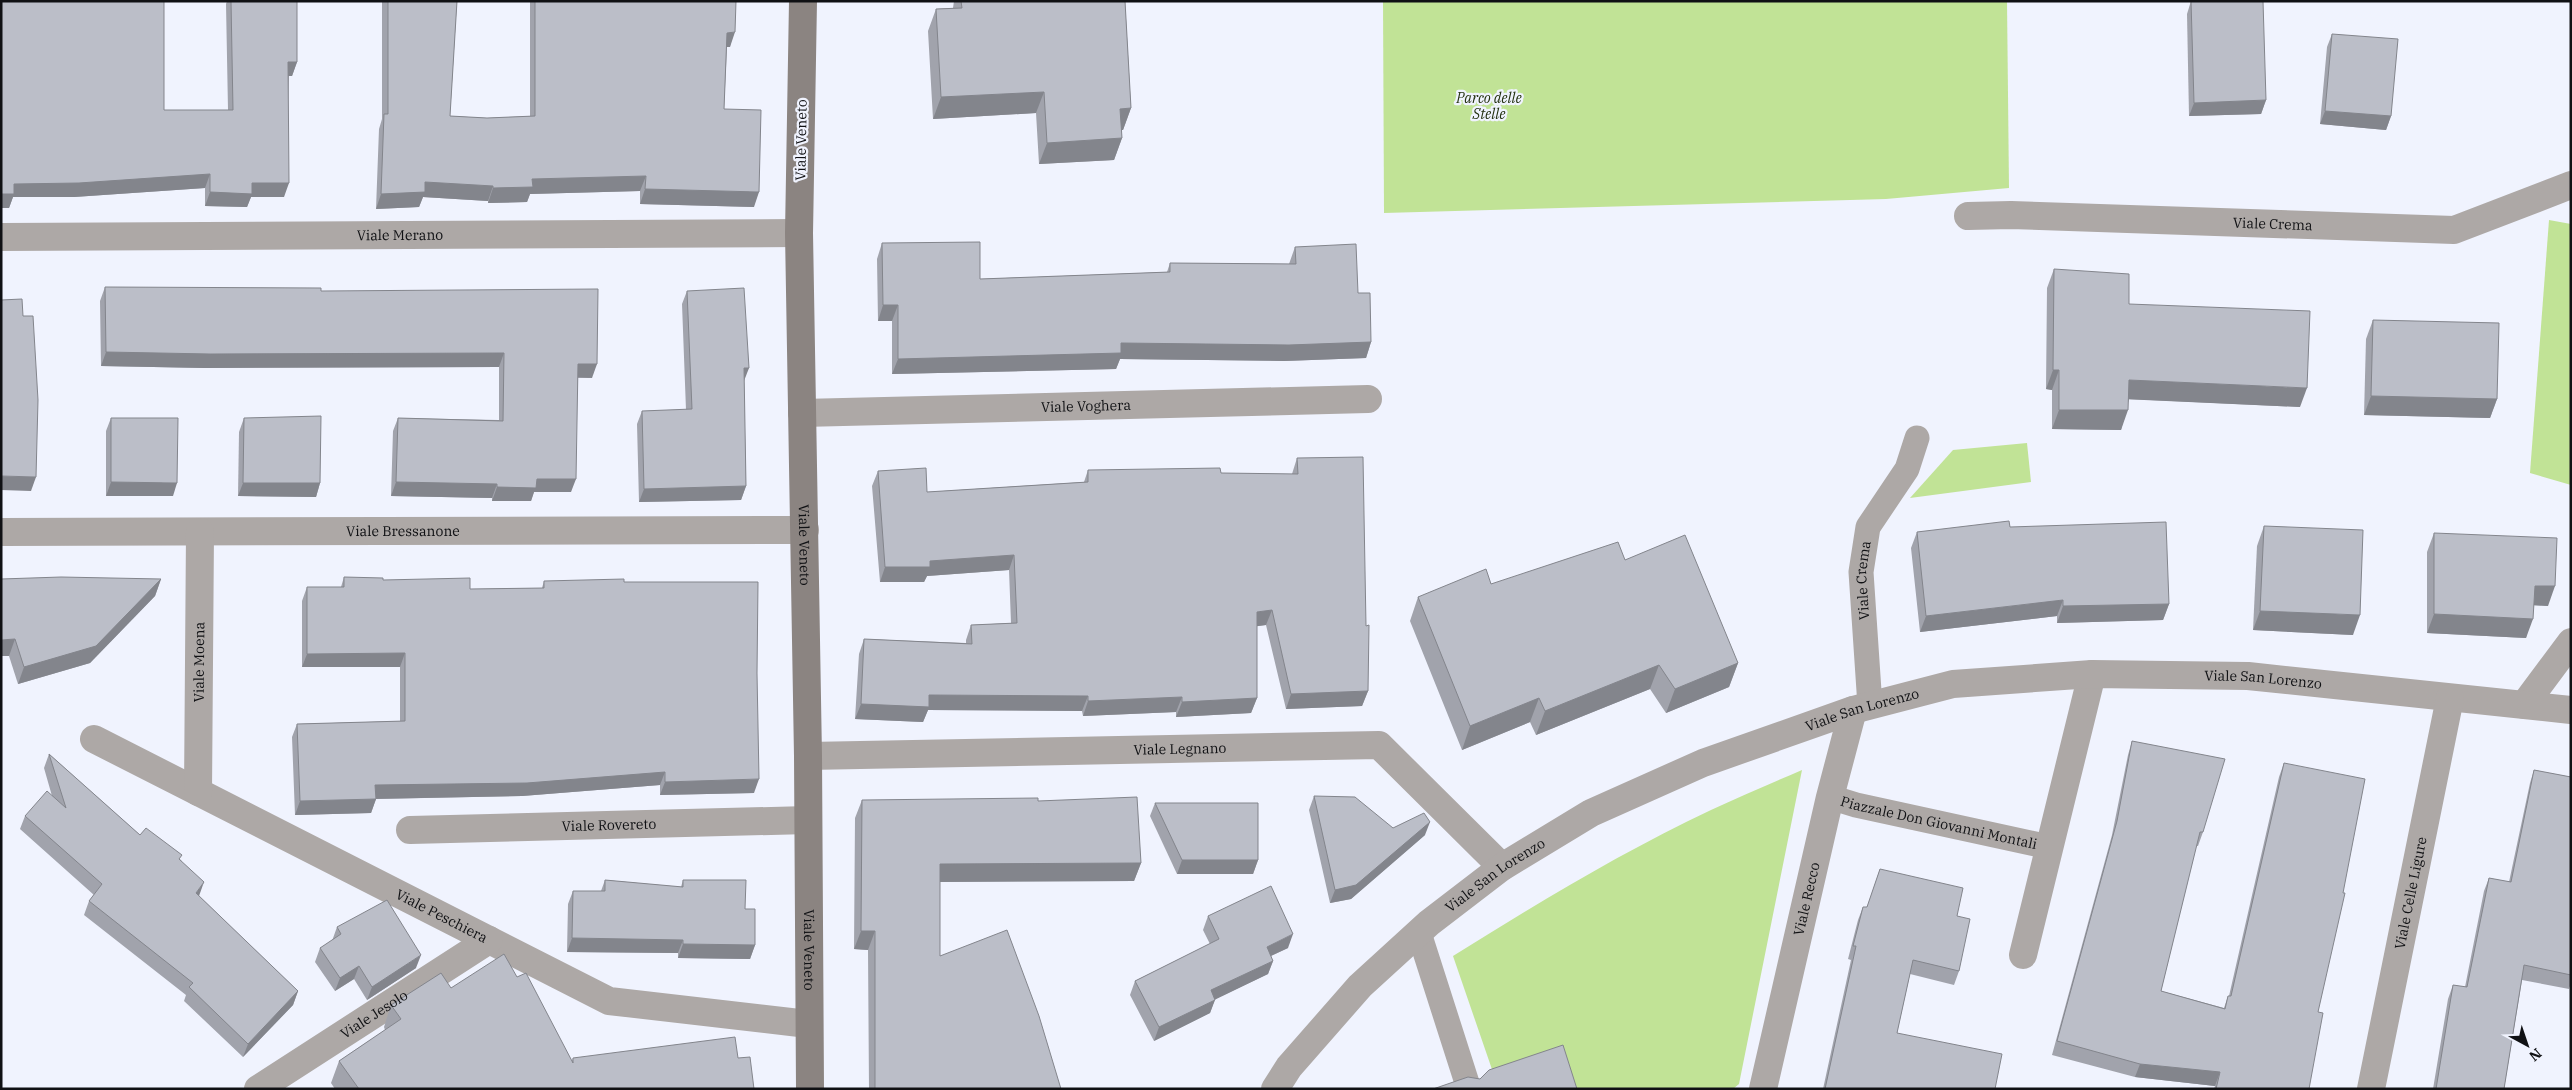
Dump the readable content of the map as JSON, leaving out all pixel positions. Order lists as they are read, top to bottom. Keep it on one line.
{"streets":{"main road":["Viale Veneto"],"street":["Viale Crema","Viale Merano","Viale Voghera","Viale Bressanone","Viale Moena","Viale San Lorenzo","Viale Legnano","Piazzale Don Giovanni Montali","Viale Rovereto","Viale Celle Ligure","Viale Recco","Viale Peschiera","Viale Jesolo"]},"crossings":[["Viale Veneto","Viale Merano"],["Viale Veneto","Viale Voghera"],["Viale Veneto","Viale Bressanone"],["Viale Veneto","Viale Legnano"],["Viale Veneto","Viale Rovereto"],["Viale Veneto","Viale Peschiera"],["Viale Crema","Viale San Lorenzo"],["Viale Crema","Viale Recco"],["Viale Bressanone","Viale Moena"],["Viale Moena","Viale Peschiera"],["Viale San Lorenzo","Viale Legnano"],["Viale San Lorenzo","Piazzale Don Giovanni Montali"],["Viale San Lorenzo","Viale Celle Ligure"],["Viale San Lorenzo","Viale Recco"],["Piazzale Don Giovanni Montali","Viale Recco"],["Viale Peschiera","Viale Jesolo"]],"parks":["Parco delle Stelle"],"north":"bottom right"}
